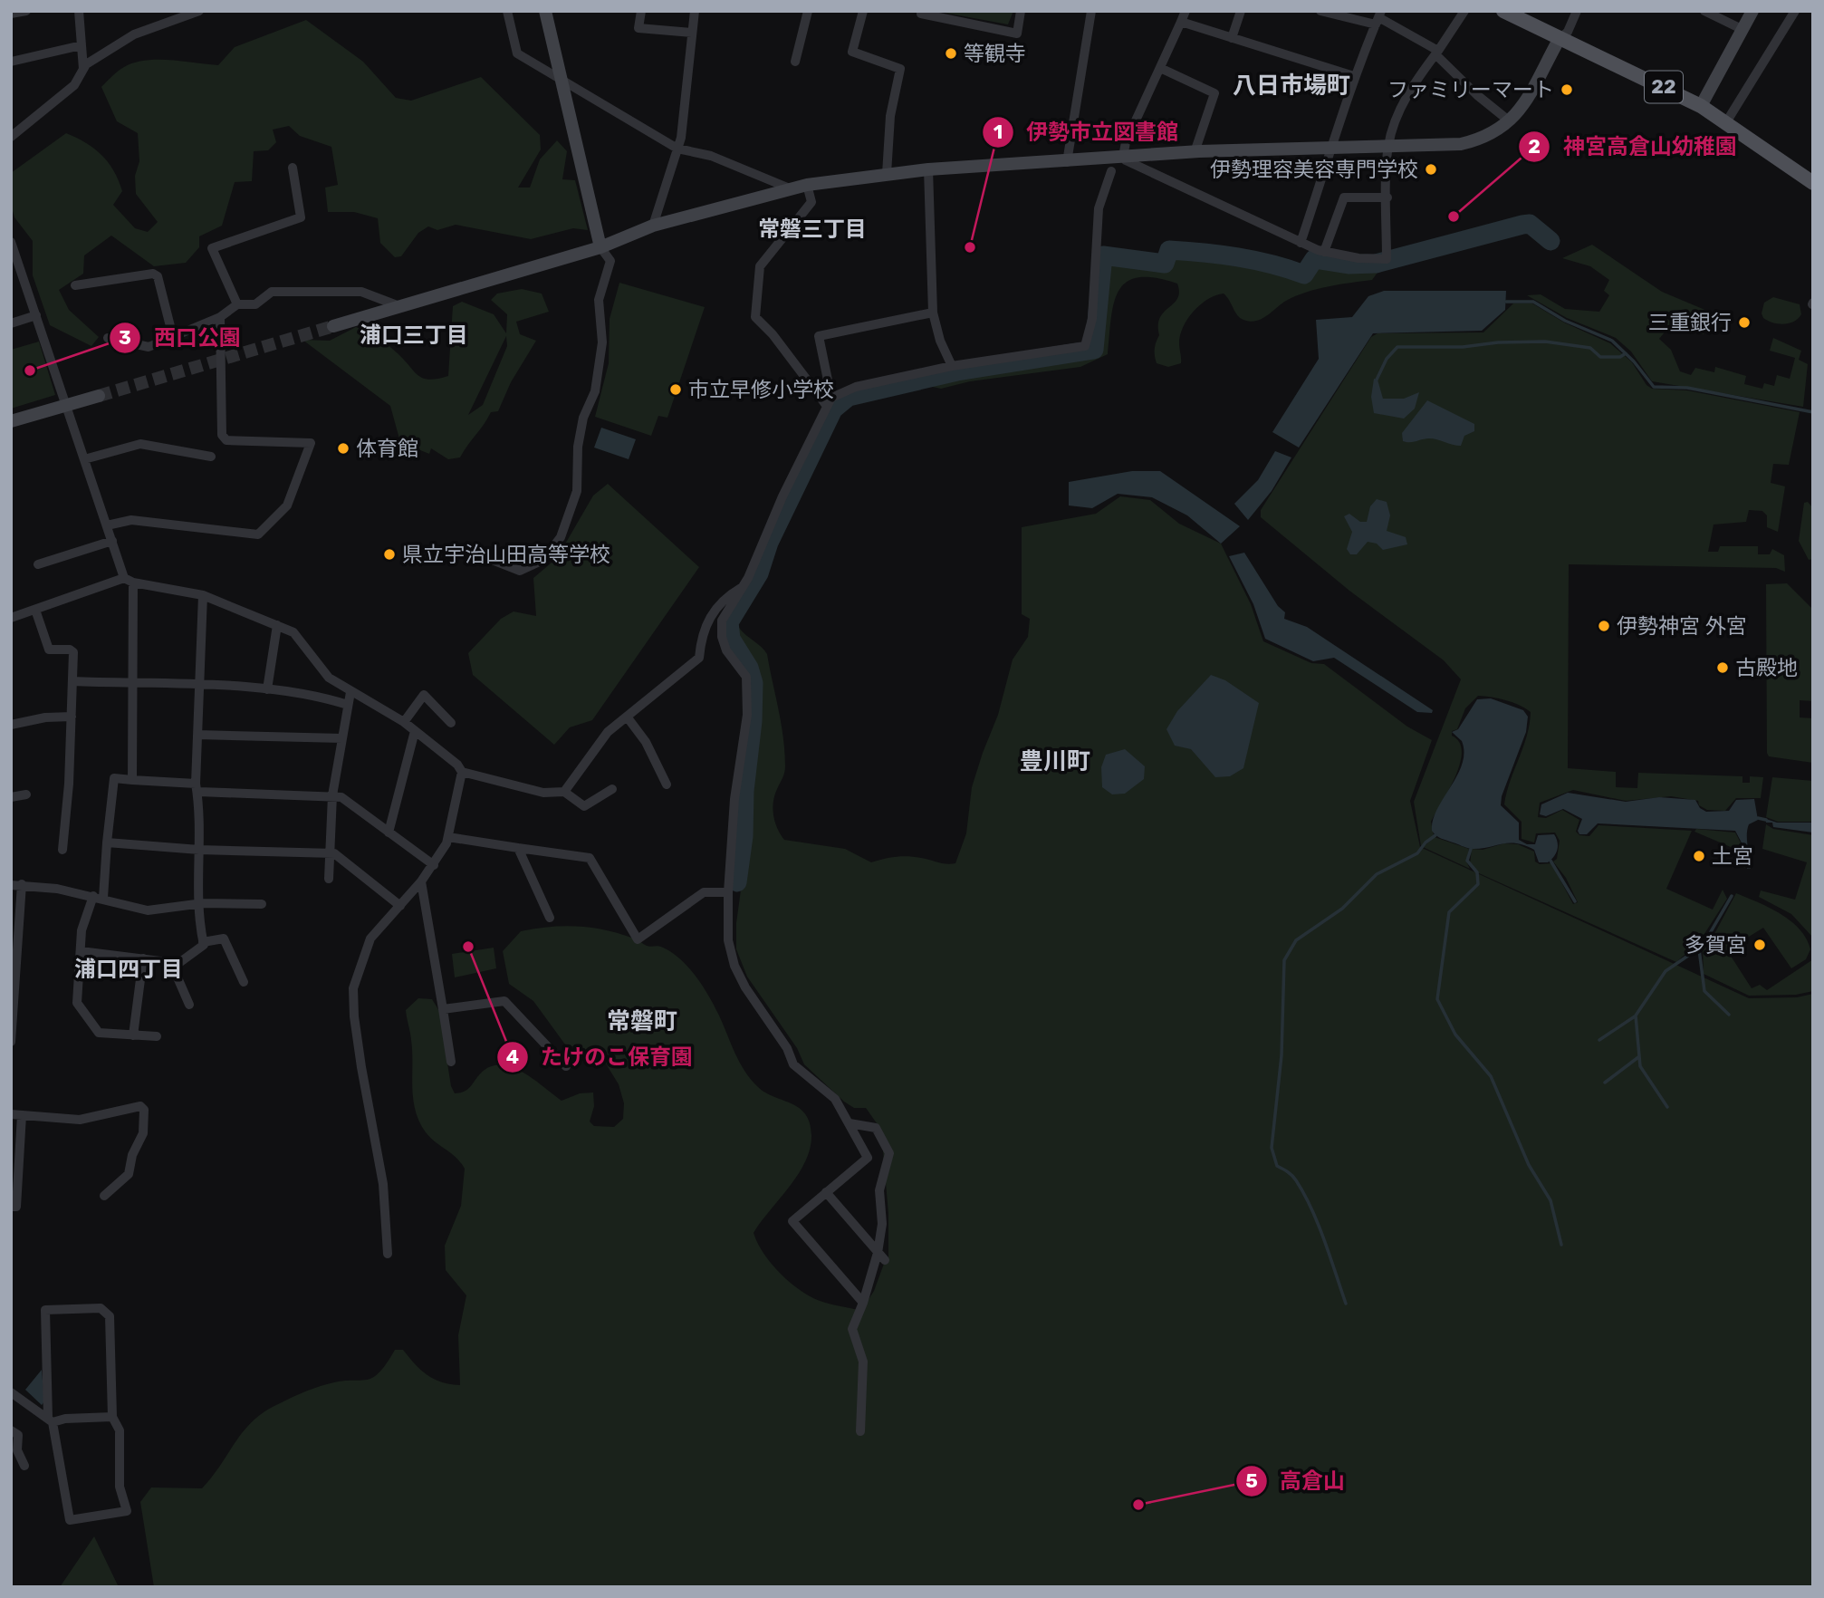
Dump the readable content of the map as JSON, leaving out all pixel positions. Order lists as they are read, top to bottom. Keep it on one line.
{"streets":{"main road":["22"]},"districts":["八日市場町","常磐三丁目","浦口三丁目","豊川町","浦口四丁目","常磐町"],"places":["等観寺","ファミリーマート","伊勢理容美容専門学校","神宮高倉山幼稚園","伊勢市立図書館","三重銀行","西口公園","市立早修小学校","体育館","県立宇治山田高等学校","伊勢神宮 外宮","古殿地","土宮","多賀宮","たけのこ保育園","高倉山"]}
